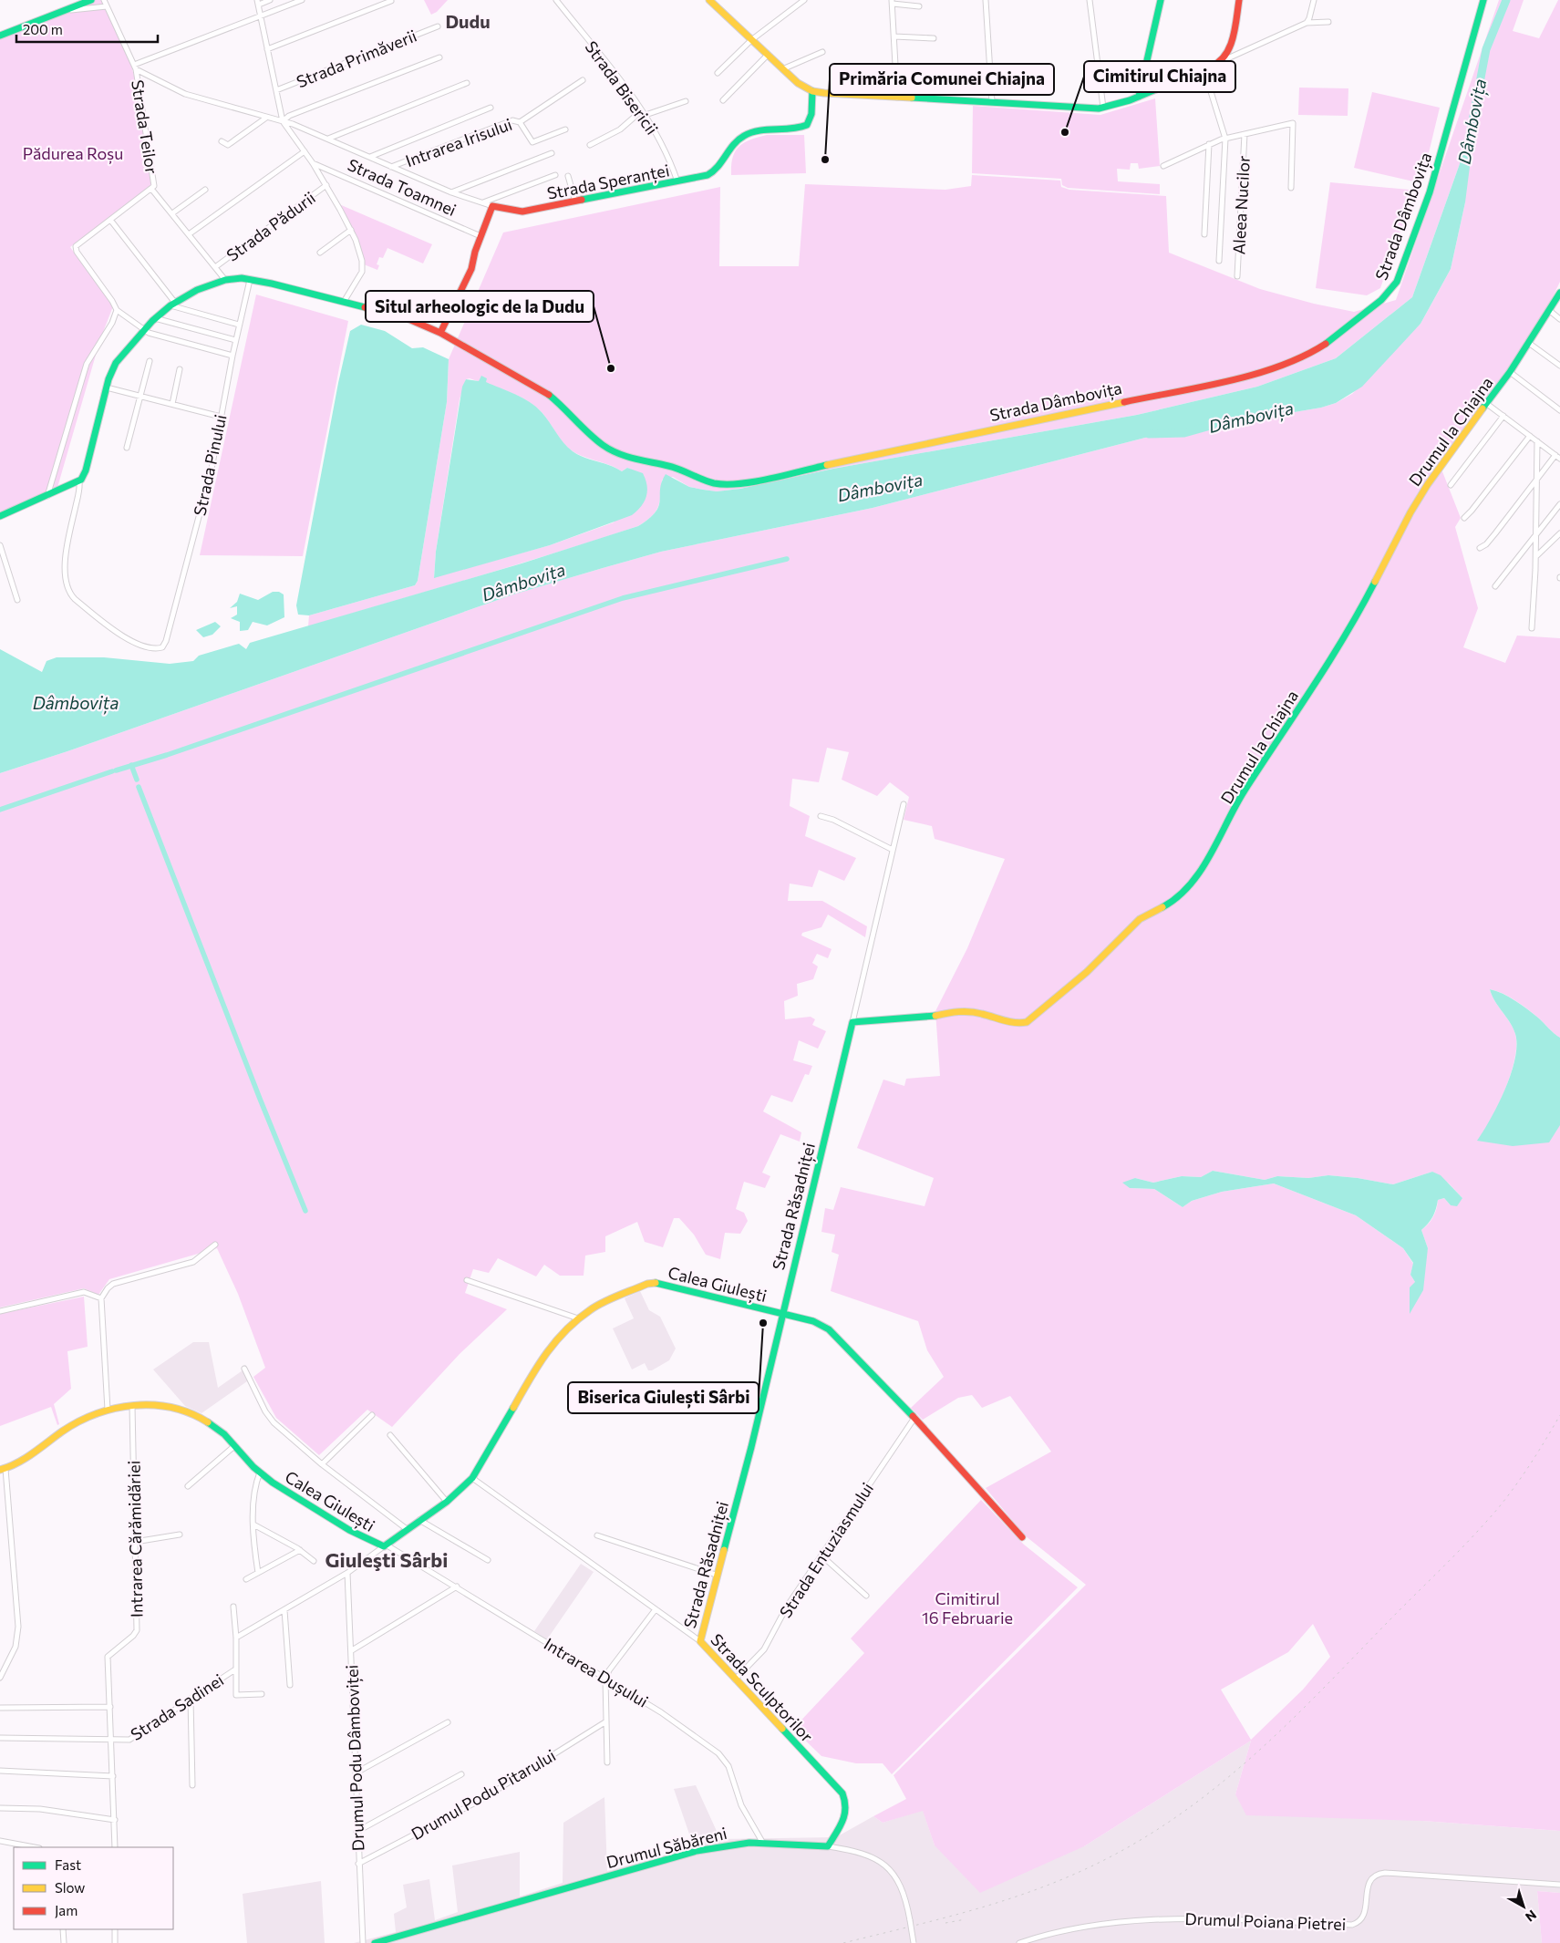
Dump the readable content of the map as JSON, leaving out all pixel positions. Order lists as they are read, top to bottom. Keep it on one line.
{"streets":{"main road":["Strada Speranței","Strada Dâmbovița","Drumul la Chiajna","Strada Răsadniței","Calea Giulești","Strada Sculptorilor","Drumul Săbăreni"],"street":["Strada Primăverii","Strada Bisericii","Strada Teilor","Intrarea Irisului","Strada Toamnei","Aleea Nucilor","Strada Pădurii","Strada Pinului","Intrarea Cărămidăriei","Strada Entuziasmului","Intrarea Dușului","Strada Sadinei","Drumul Podu Dâmboviței","Drumul Podu Pitarului","Drumul Poiana Pietrei"]},"crossings":[["Strada Bisericii","Strada Speranței"],["Intrarea Irisului","Strada Speranței"],["Strada Speranței","Strada Pădurii"],["Strada Toamnei","Strada Pădurii"],["Drumul la Chiajna","Strada Răsadniței"],["Strada Răsadniței","Calea Giulești"],["Strada Răsadniței","Strada Sculptorilor"],["Calea Giulești","Intrarea Cărămidăriei"],["Calea Giulești","Strada Entuziasmului"],["Calea Giulești","Intrarea Dușului"],["Calea Giulești","Strada Sculptorilor"],["Intrarea Cărămidăriei","Strada Sadinei"],["Strada Entuziasmului","Strada Sculptorilor"],["Intrarea Dușului","Drumul Săbăreni"],["Strada Sculptorilor","Drumul Săbăreni"],["Drumul Podu Dâmboviței","Drumul Podu Pitarului"]],"districts":["Dudu","Giuleşti Sârbi"],"water":["Dâmbovița"],"parks":["Pădurea Roșu","Cimitirul 16 Februarie"],"places":["Cimitirul Chiajna","Primăria Comunei Chiajna","Situl arheologic de la Dudu","Biserica Giulești Sârbi"],"legend":["Fast","Slow","Jam"],"scale_bar":"200 m","north":"bottom right"}
